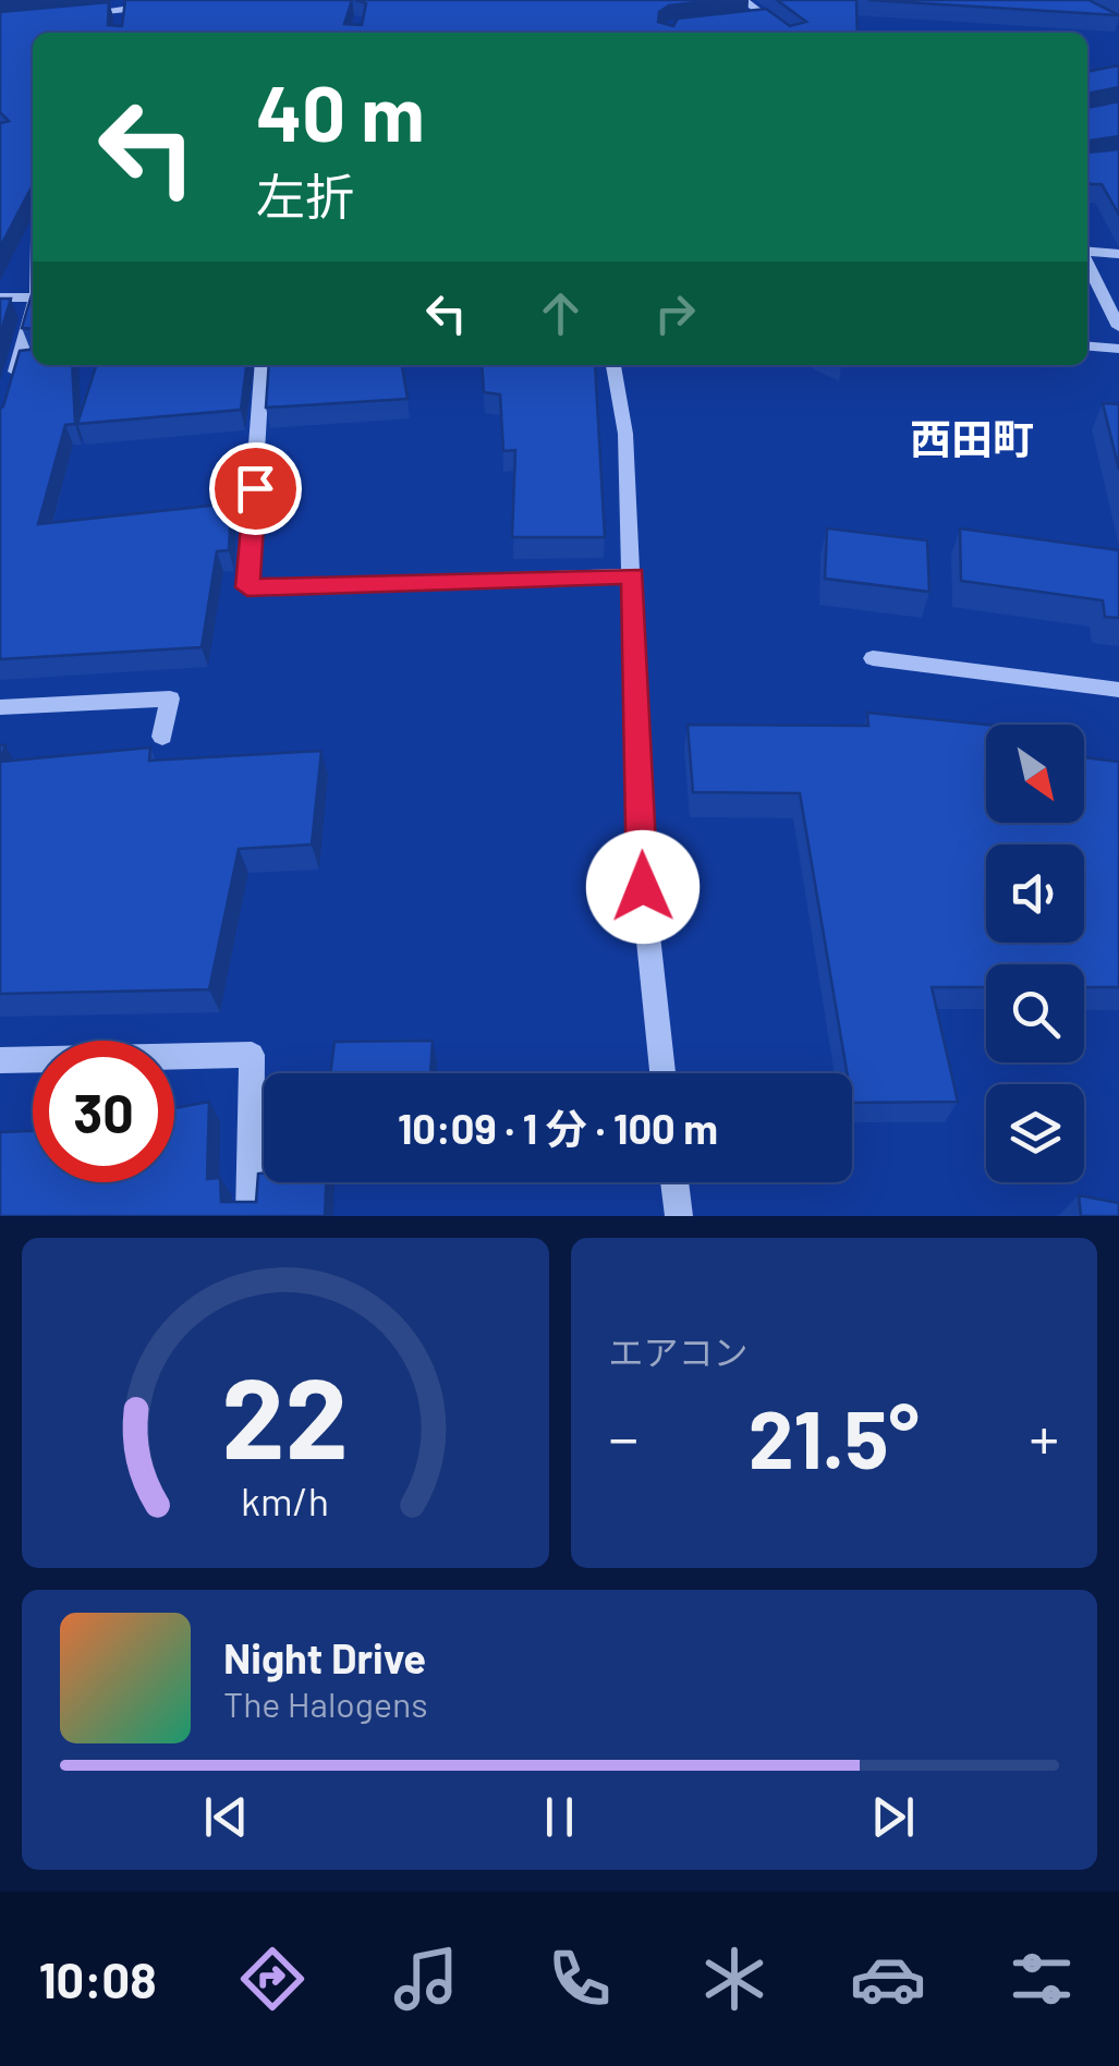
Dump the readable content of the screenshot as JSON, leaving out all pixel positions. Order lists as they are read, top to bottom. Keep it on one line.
{"districts":["西田町"],"north":"bottom right","page":{"turn":["40 m","左折"],"limit":"30","trip":"10:09 · 1 分 · 100 m","tile":"エアコン","heat":["−","21.5°","+"],"song":["Night Drive","The Halogens"],"tabs":"10:08","gauge":["22","km/h"]}}
